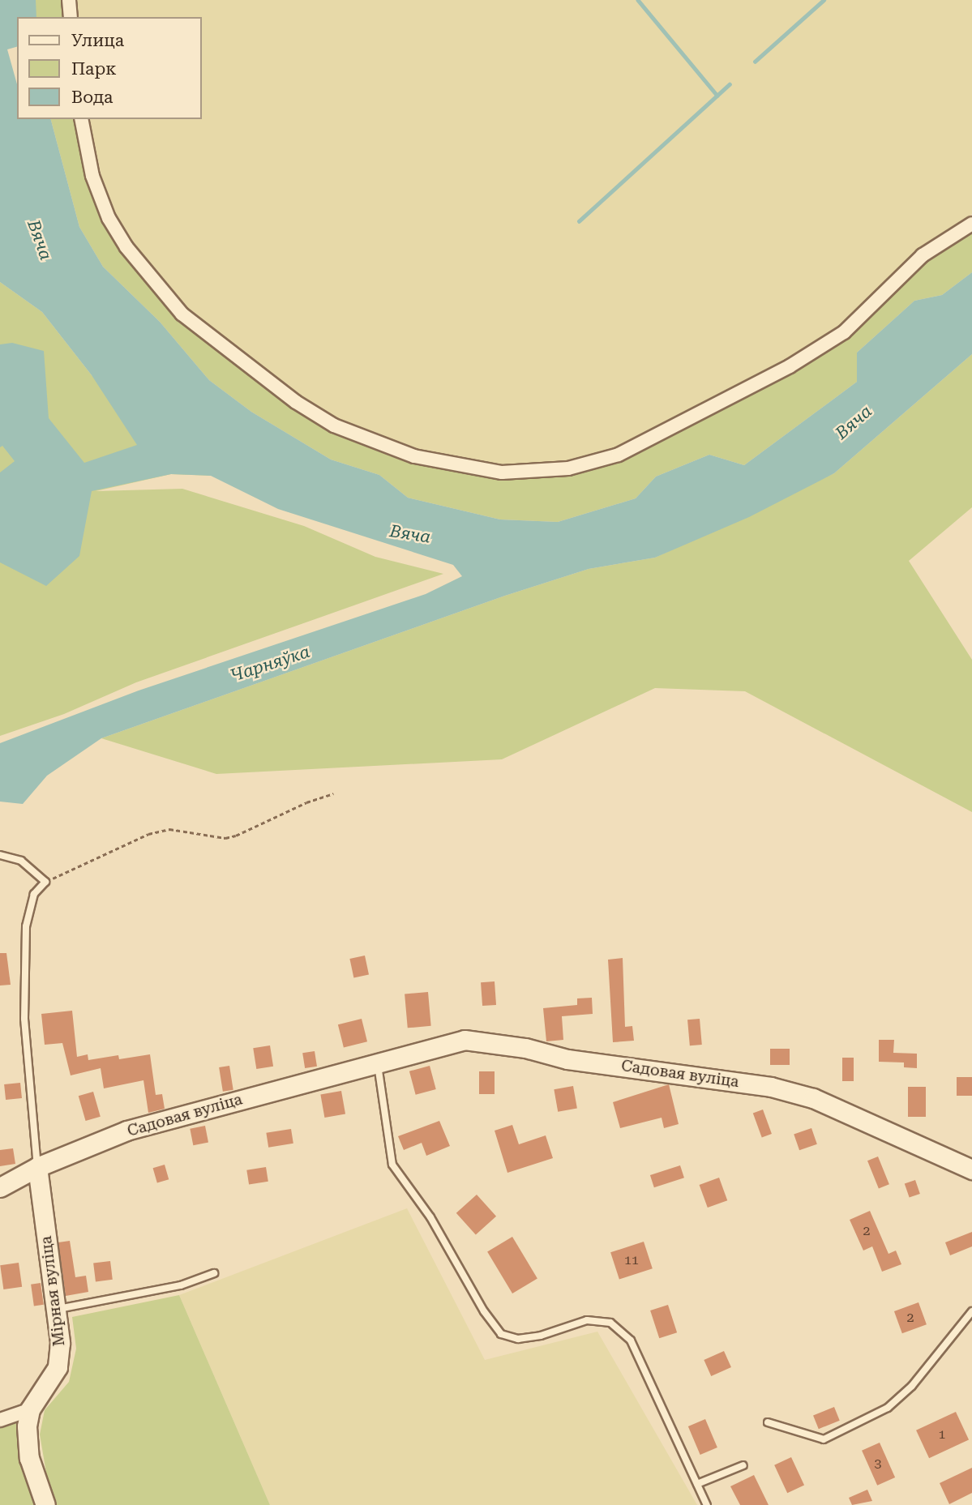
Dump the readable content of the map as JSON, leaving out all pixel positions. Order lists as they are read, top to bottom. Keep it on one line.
{"streets":{"street":["Садовая вуліца","Мірная вуліца"]},"crossings":[["Садовая вуліца","Мірная вуліца"]],"water":["Вяча","Чарняўка"],"house_numbers":["2","11","2","1","3"],"legend":["Улица","Парк","Вода"]}
